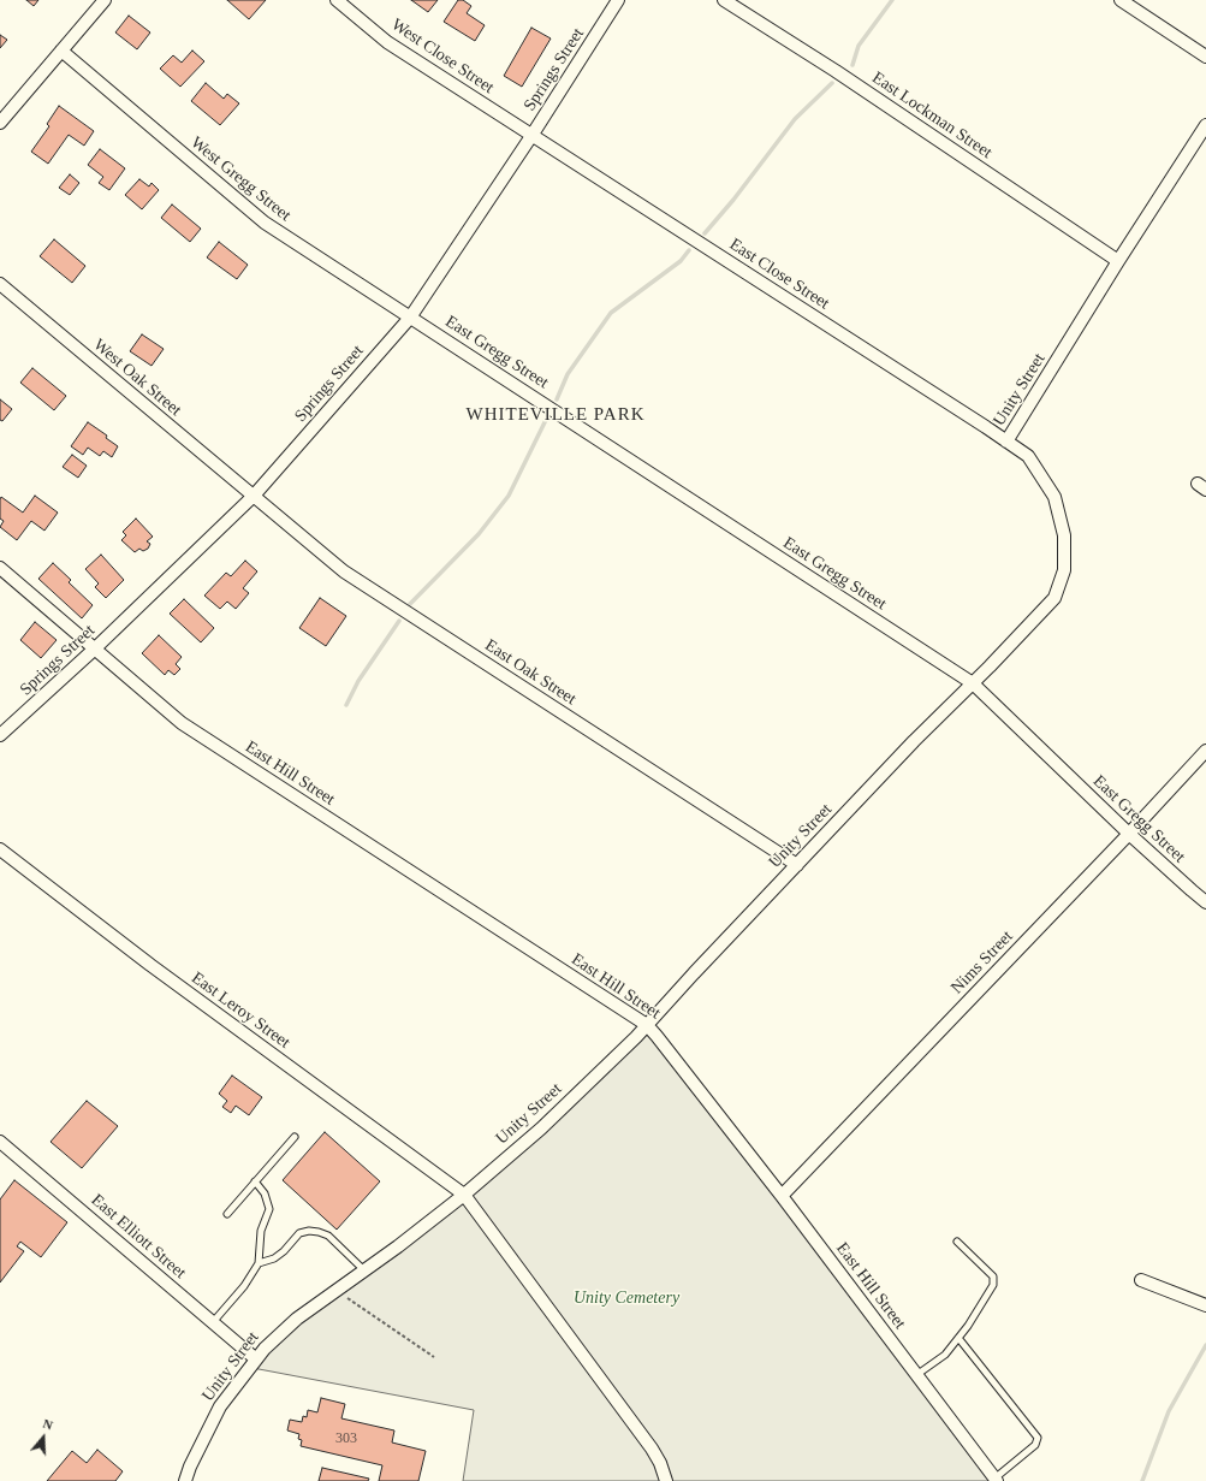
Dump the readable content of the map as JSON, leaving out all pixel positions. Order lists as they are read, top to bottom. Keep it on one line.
{"streets":{"street":["West Close Street","Springs Street","East Lockman Street","West Gregg Street","East Close Street","East Gregg Street","West Oak Street","Unity Street","East Oak Street","East Hill Street","Nims Street","East Leroy Street","East Elliott Street"]},"crossings":[["West Close Street","Springs Street"],["West Close Street","East Close Street"],["Springs Street","West Gregg Street"],["Springs Street","East Close Street"],["Springs Street","East Gregg Street"],["Springs Street","West Oak Street"],["Springs Street","East Oak Street"],["Springs Street","East Hill Street"],["East Lockman Street","Unity Street"],["West Gregg Street","East Gregg Street"],["East Close Street","Unity Street"],["East Gregg Street","Unity Street"],["East Gregg Street","Nims Street"],["West Oak Street","East Oak Street"],["Unity Street","East Oak Street"],["Unity Street","East Hill Street"],["Unity Street","East Leroy Street"],["Unity Street","East Elliott Street"],["East Hill Street","Nims Street"]],"districts":["WHITEVILLE PARK"],"parks":["Unity Cemetery"],"house_numbers":["303"],"north":"top"}
